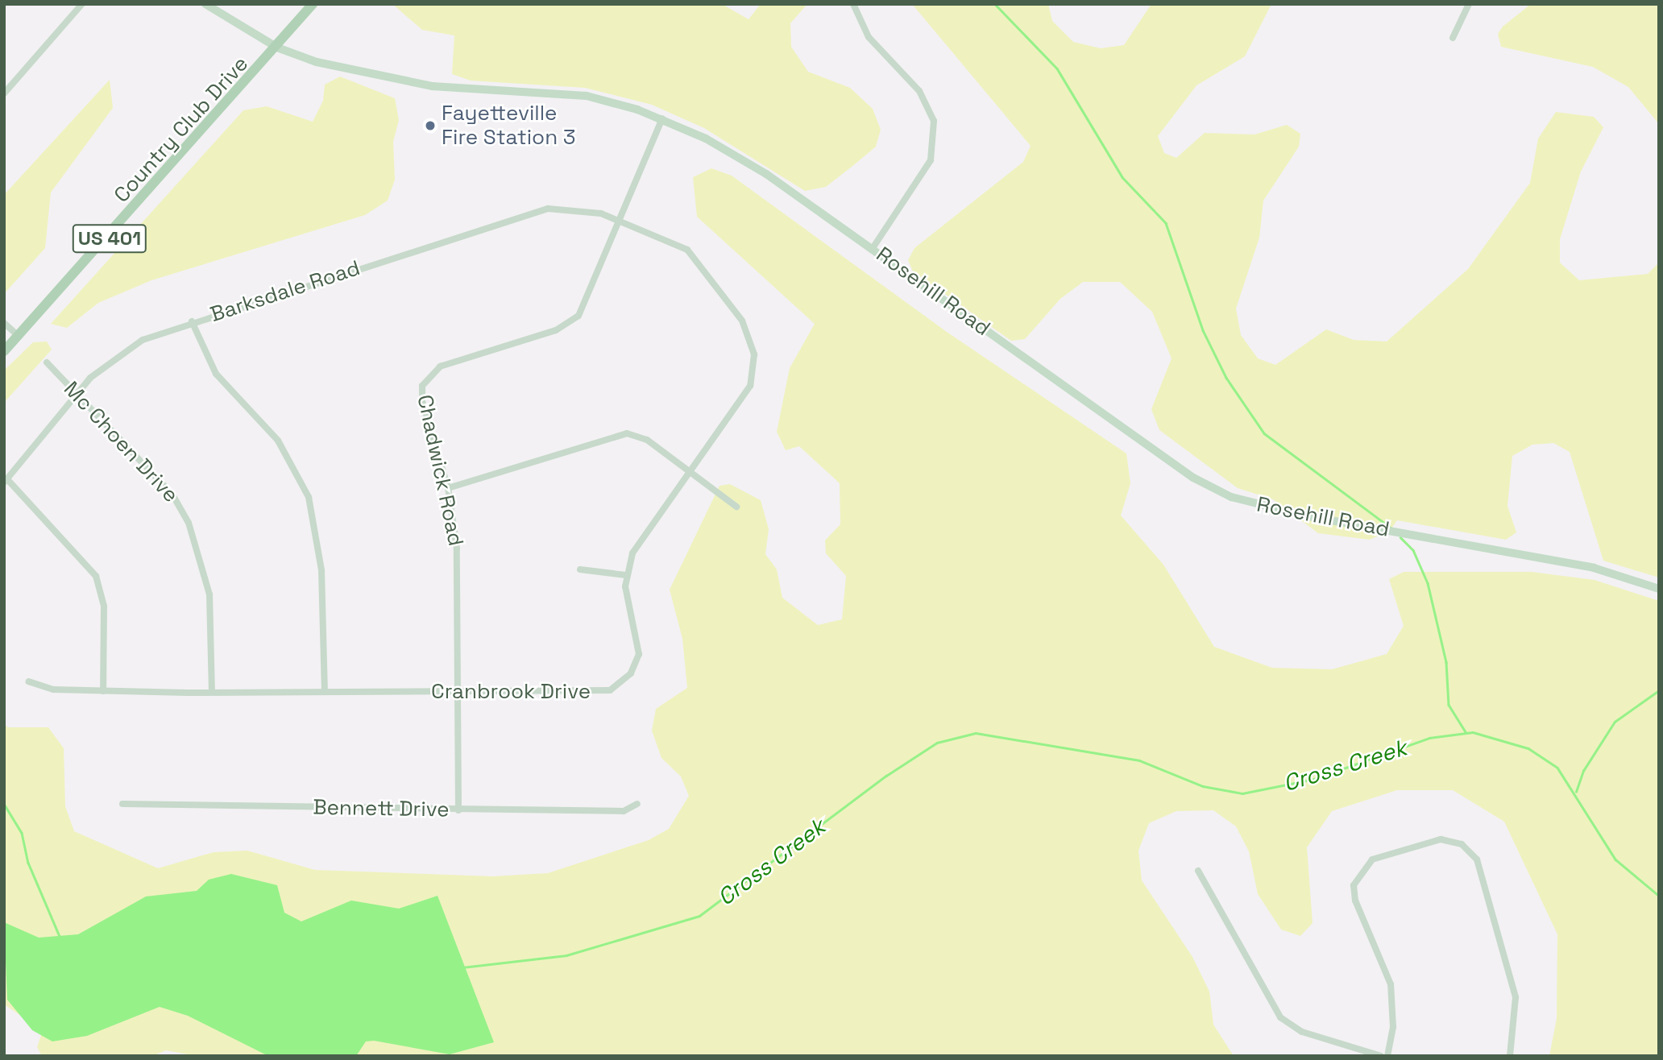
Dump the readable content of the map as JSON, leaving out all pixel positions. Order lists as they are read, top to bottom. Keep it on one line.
{"streets":{"main road":["Country Club Drive","US 401","Rosehill Road"],"street":["Barksdale Road","Mc Choen Drive","Chadwick Road","Cranbrook Drive","Bennett Drive"]},"crossings":[["Country Club Drive","Rosehill Road"],["Barksdale Road","Mc Choen Drive"],["Barksdale Road","Chadwick Road"],["Rosehill Road","Chadwick Road"],["Mc Choen Drive","Cranbrook Drive"],["Chadwick Road","Cranbrook Drive"],["Chadwick Road","Bennett Drive"]],"water":["Cross Creek"],"places":["Fayetteville Fire Station 3"]}
